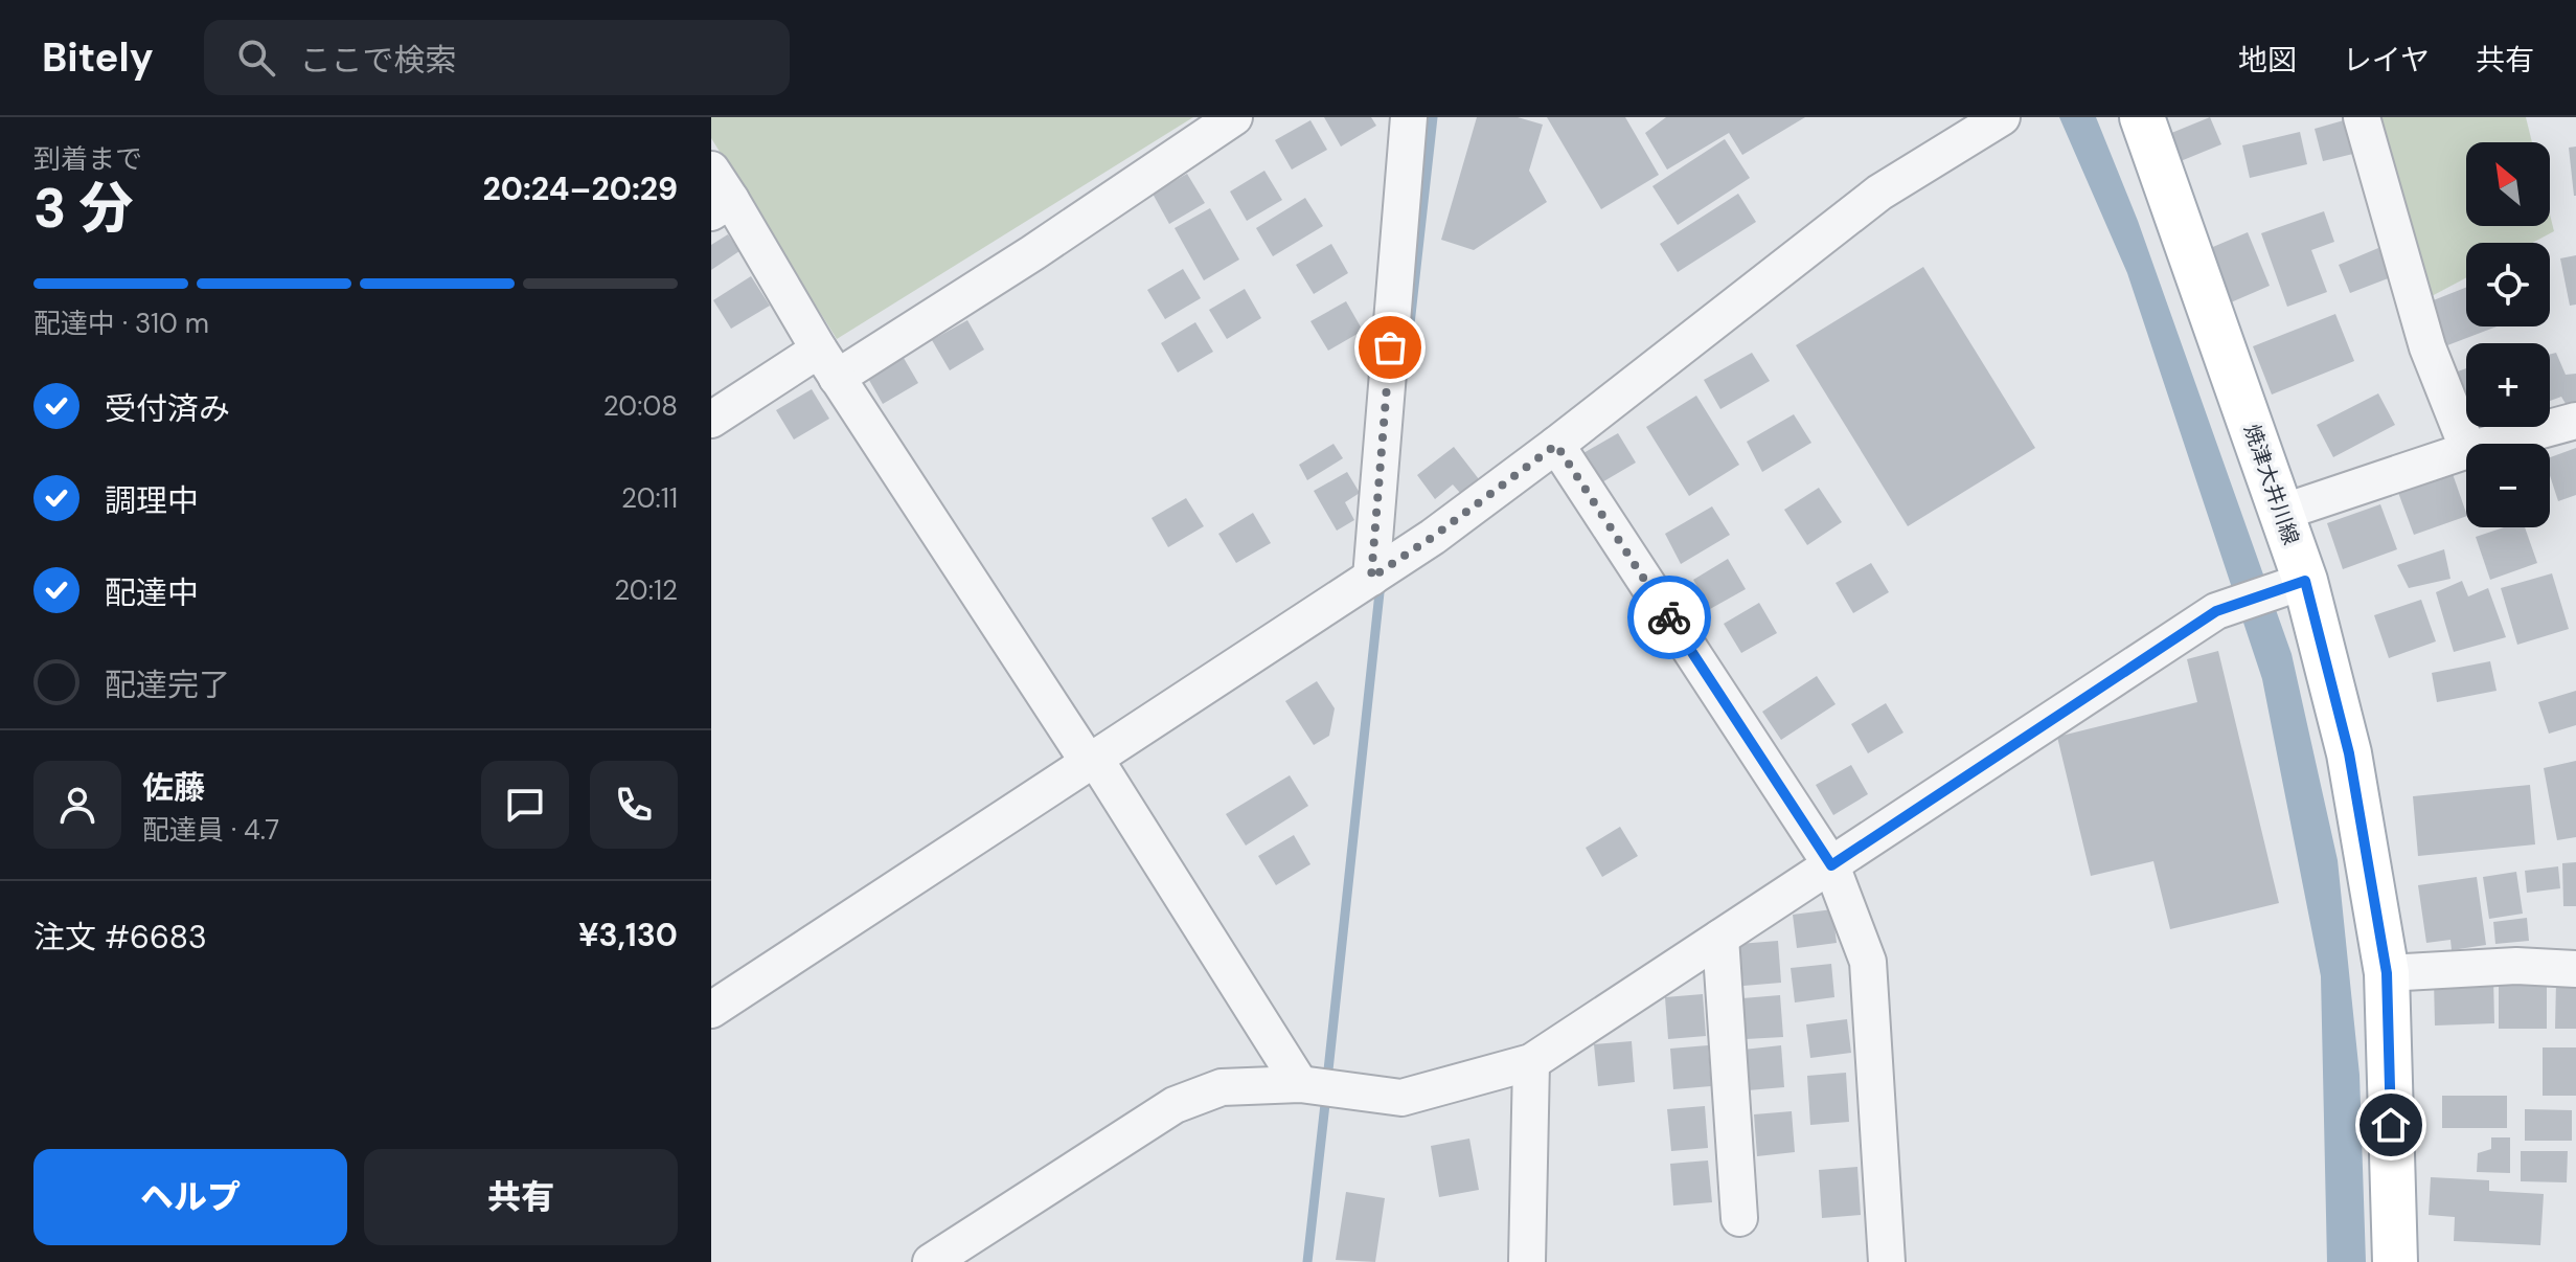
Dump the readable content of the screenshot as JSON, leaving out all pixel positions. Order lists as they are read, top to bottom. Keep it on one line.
{"streets":{"main road":["焼津大井川線"]},"north":"top left","page":{"header":"Bitely","search":"ここで検索","nav":["地図","レイヤ","共有"],"heading":["3 分","到着まで","20:24–20:29"],"panel":["佐藤","配達員 · 4.7","注文 #6683","¥3,130"],"map_buttons":["+","−"],"bar":"配達中 · 310 m","list":[["受付済み","20:08"],["調理中","20:11"],["配達中","20:12"],"配達完了"],"buttons":["ヘルプ","共有"]}}
